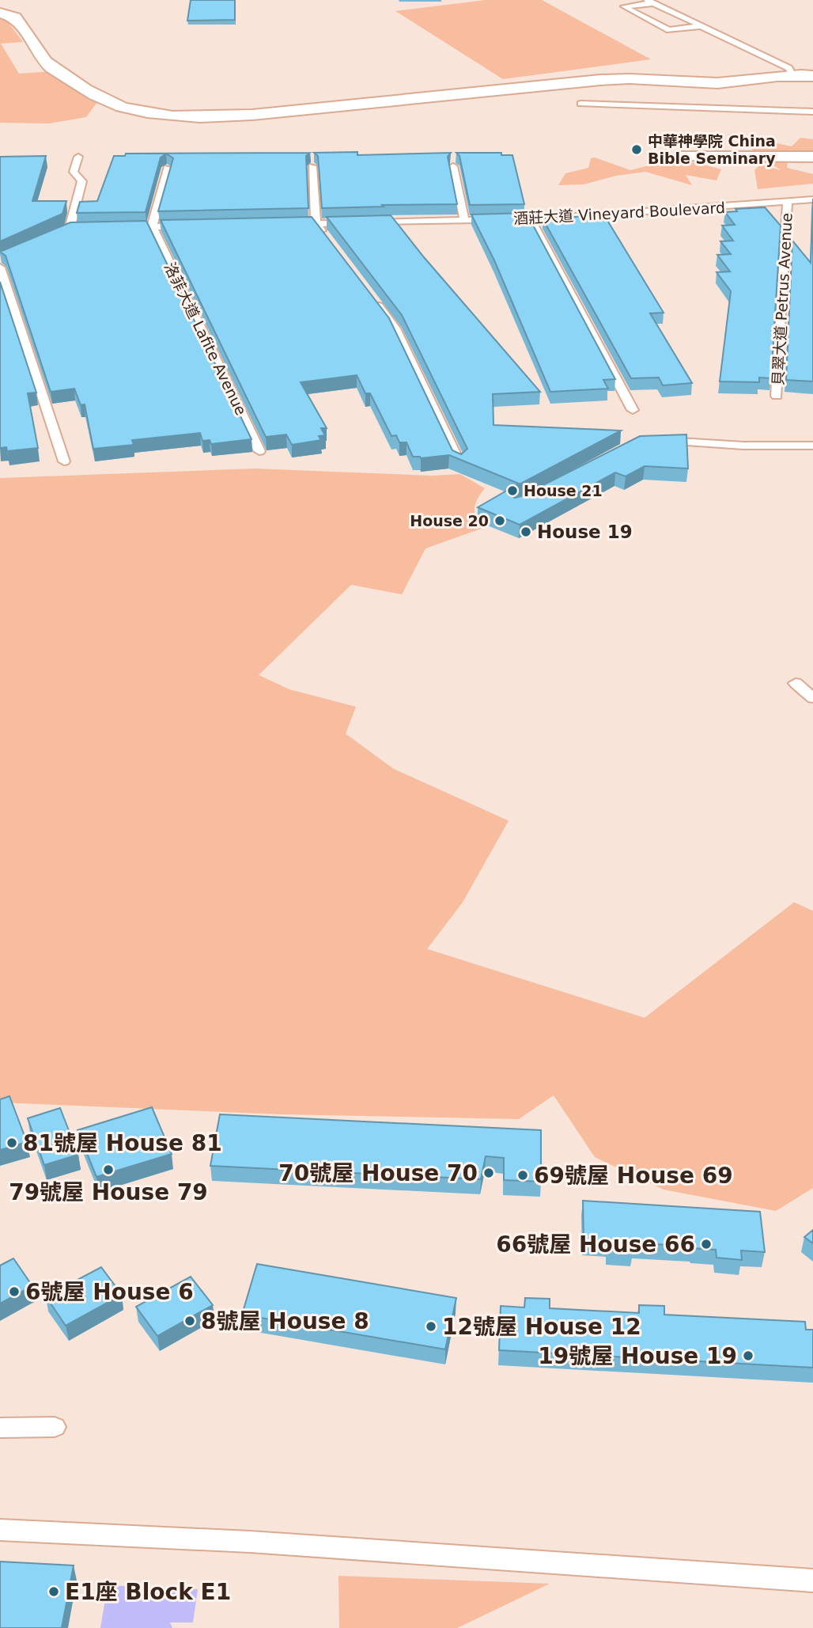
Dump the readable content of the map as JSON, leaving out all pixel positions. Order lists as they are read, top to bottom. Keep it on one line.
{"streets":{"lane":["酒莊大道 Vineyard Boulevard","貝翠大道 Petrus Avenue","洛菲大道 Lafite Avenue"]},"crossings":[["酒莊大道 Vineyard Boulevard","貝翠大道 Petrus Avenue"]],"places":["中華神學院 China Bible Seminary","House 21","House 20","House 19","81號屋 House 81","79號屋 House 79","70號屋 House 70","69號屋 House 69","66號屋 House 66","6號屋 House 6","8號屋 House 8","12號屋 House 12","19號屋 House 19","E1座 Block E1"]}
